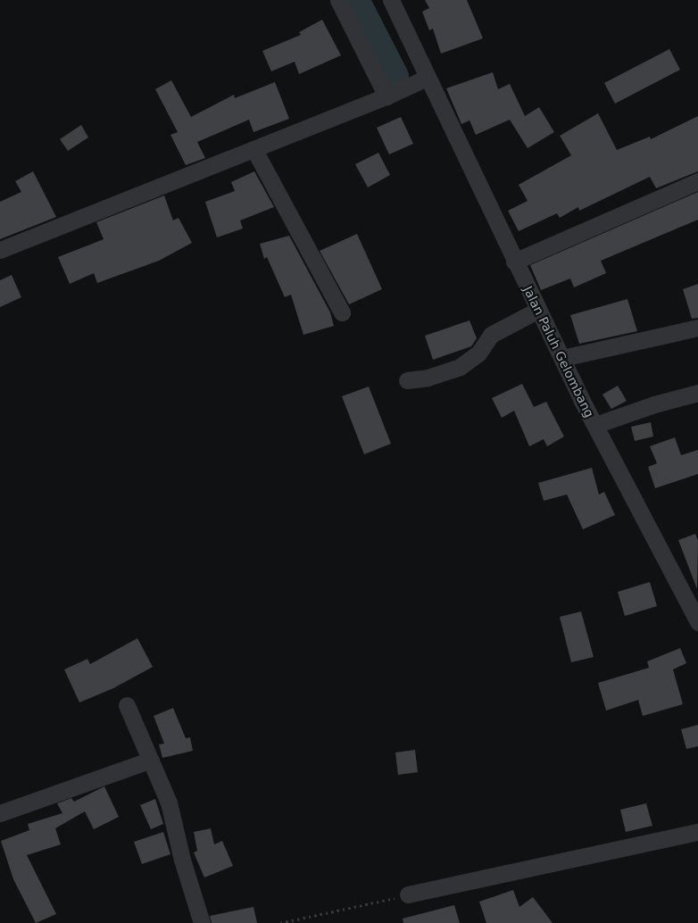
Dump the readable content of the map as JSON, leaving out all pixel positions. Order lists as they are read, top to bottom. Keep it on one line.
{"streets":{"street":["Jalan Paluh Gelombang"]}}
